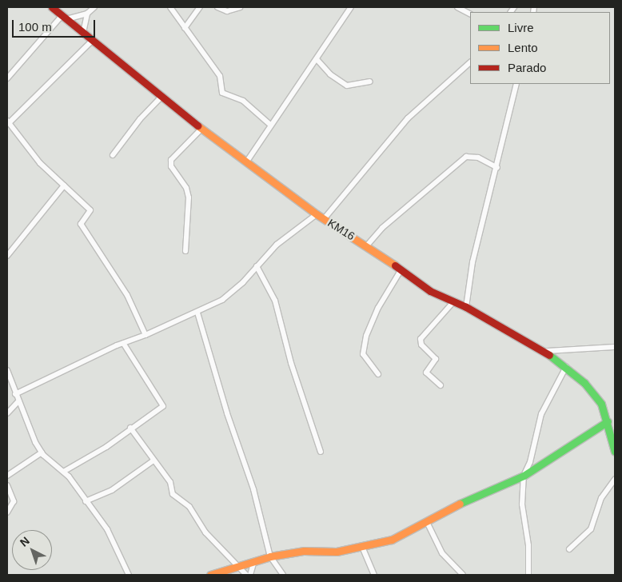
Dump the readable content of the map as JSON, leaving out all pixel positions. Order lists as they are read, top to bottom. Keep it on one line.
{"streets":{"street":["KM16"]},"legend":["Livre","Lento","Parado"],"scale_bar":"100 m","north":"top left"}
